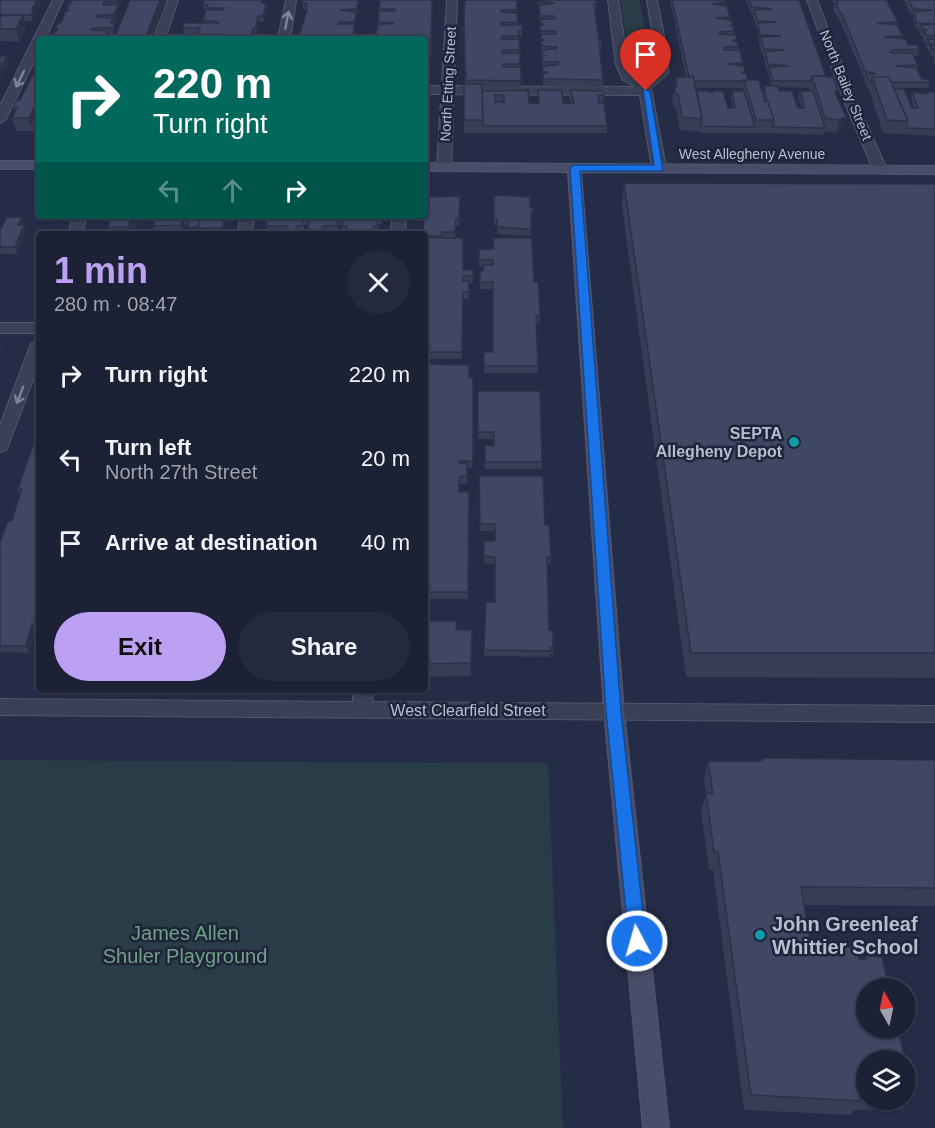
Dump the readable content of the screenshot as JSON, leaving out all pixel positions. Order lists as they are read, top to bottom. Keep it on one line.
{"streets":{"street":["North Etting Street","North Bailey Street","West Allegheny Avenue","West Clearfield Street"]},"crossings":[["North Etting Street","West Allegheny Avenue"],["North Bailey Street","West Allegheny Avenue"]],"parks":["James Allen Shuler Playground"],"places":["SEPTA Allegheny Depot","John Greenleaf Whittier School"],"north":"top","page":{"turn":["220 m","Turn right"],"heading":["1 min","280 m · 08:47"],"list":[{"name":"Turn right","value":"220 m"},{"name":"Turn left","note":"North 27th Street","value":"20 m"},{"name":"Arrive at destination","value":"40 m"}],"buttons":["Exit","Share"]}}
